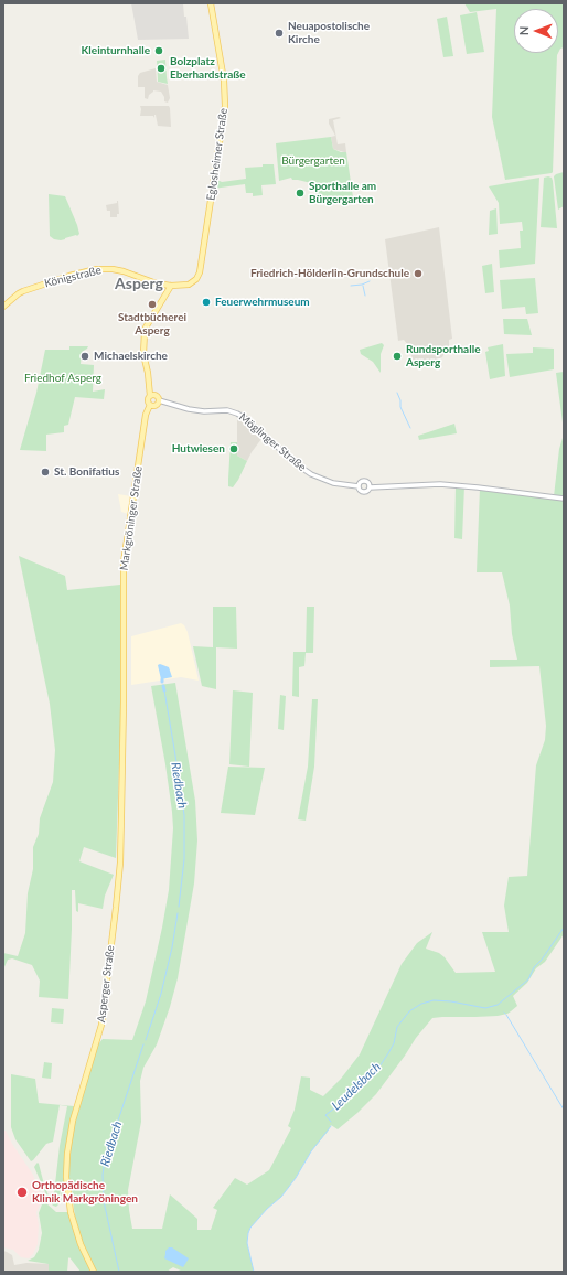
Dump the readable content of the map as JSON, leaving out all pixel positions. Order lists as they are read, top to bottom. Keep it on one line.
{"streets":{"main road":["Eglosheimer Straße","Königstraße","Markgröninger Straße","Asperger Straße"],"street":["Möglinger Straße"]},"crossings":[["Eglosheimer Straße","Königstraße"],["Möglinger Straße","Markgröninger Straße"],["Markgröninger Straße","Asperger Straße"]],"districts":["Asperg"],"water":["Riedbach","Leudelsbach"],"parks":["Bürgergarten","Friedhof Asperg"],"places":["Neuapostolische Kirche","Kleinturnhalle","Bolzplatz Eberhardstraße","Sporthalle am Bürgergarten","Friedrich-Hölderlin-Grundschule","Feuerwehrmuseum","Stadtbücherei Asperg","Michaelskirche","Rundsporthalle Asperg","Hutwiesen","St. Bonifatius","Orthopädische Klinik Markgröningen"],"north":"left"}
